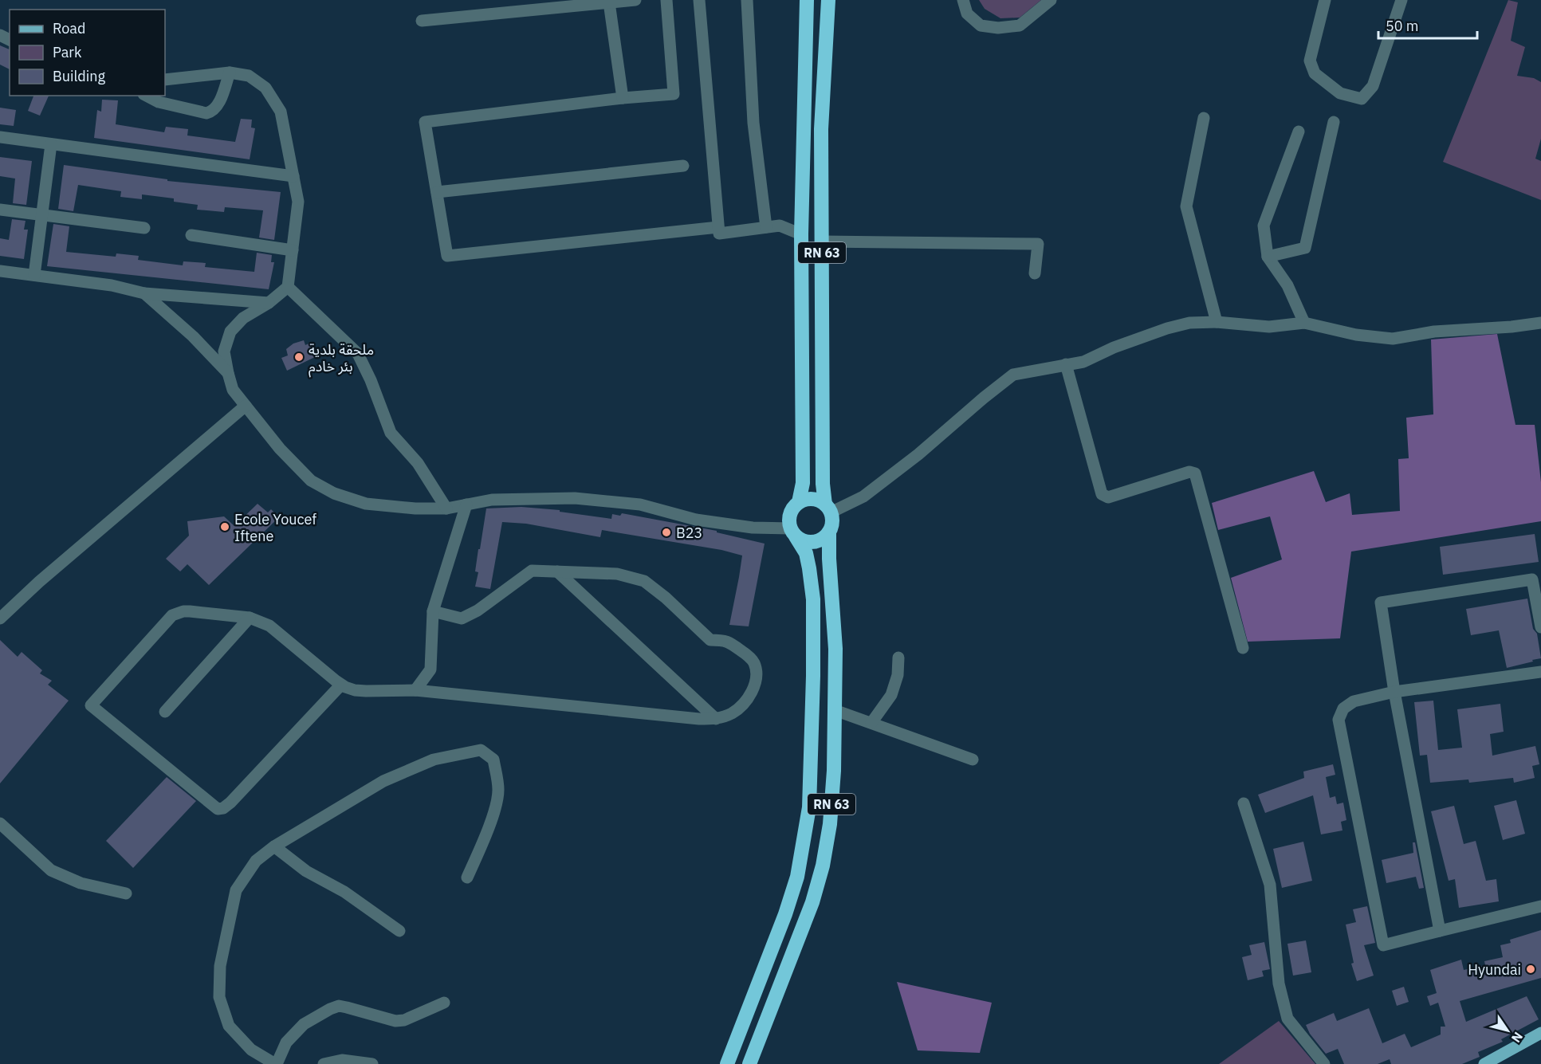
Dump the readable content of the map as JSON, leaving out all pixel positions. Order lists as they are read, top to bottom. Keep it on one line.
{"streets":{"highway":["RN 63"]},"places":["ملحقة بلدية بئر خادم","Ecole Youcef Iftene","B23","Hyundai"],"legend":["Road","Park","Building"],"scale_bar":"50 m","north":"bottom right"}
